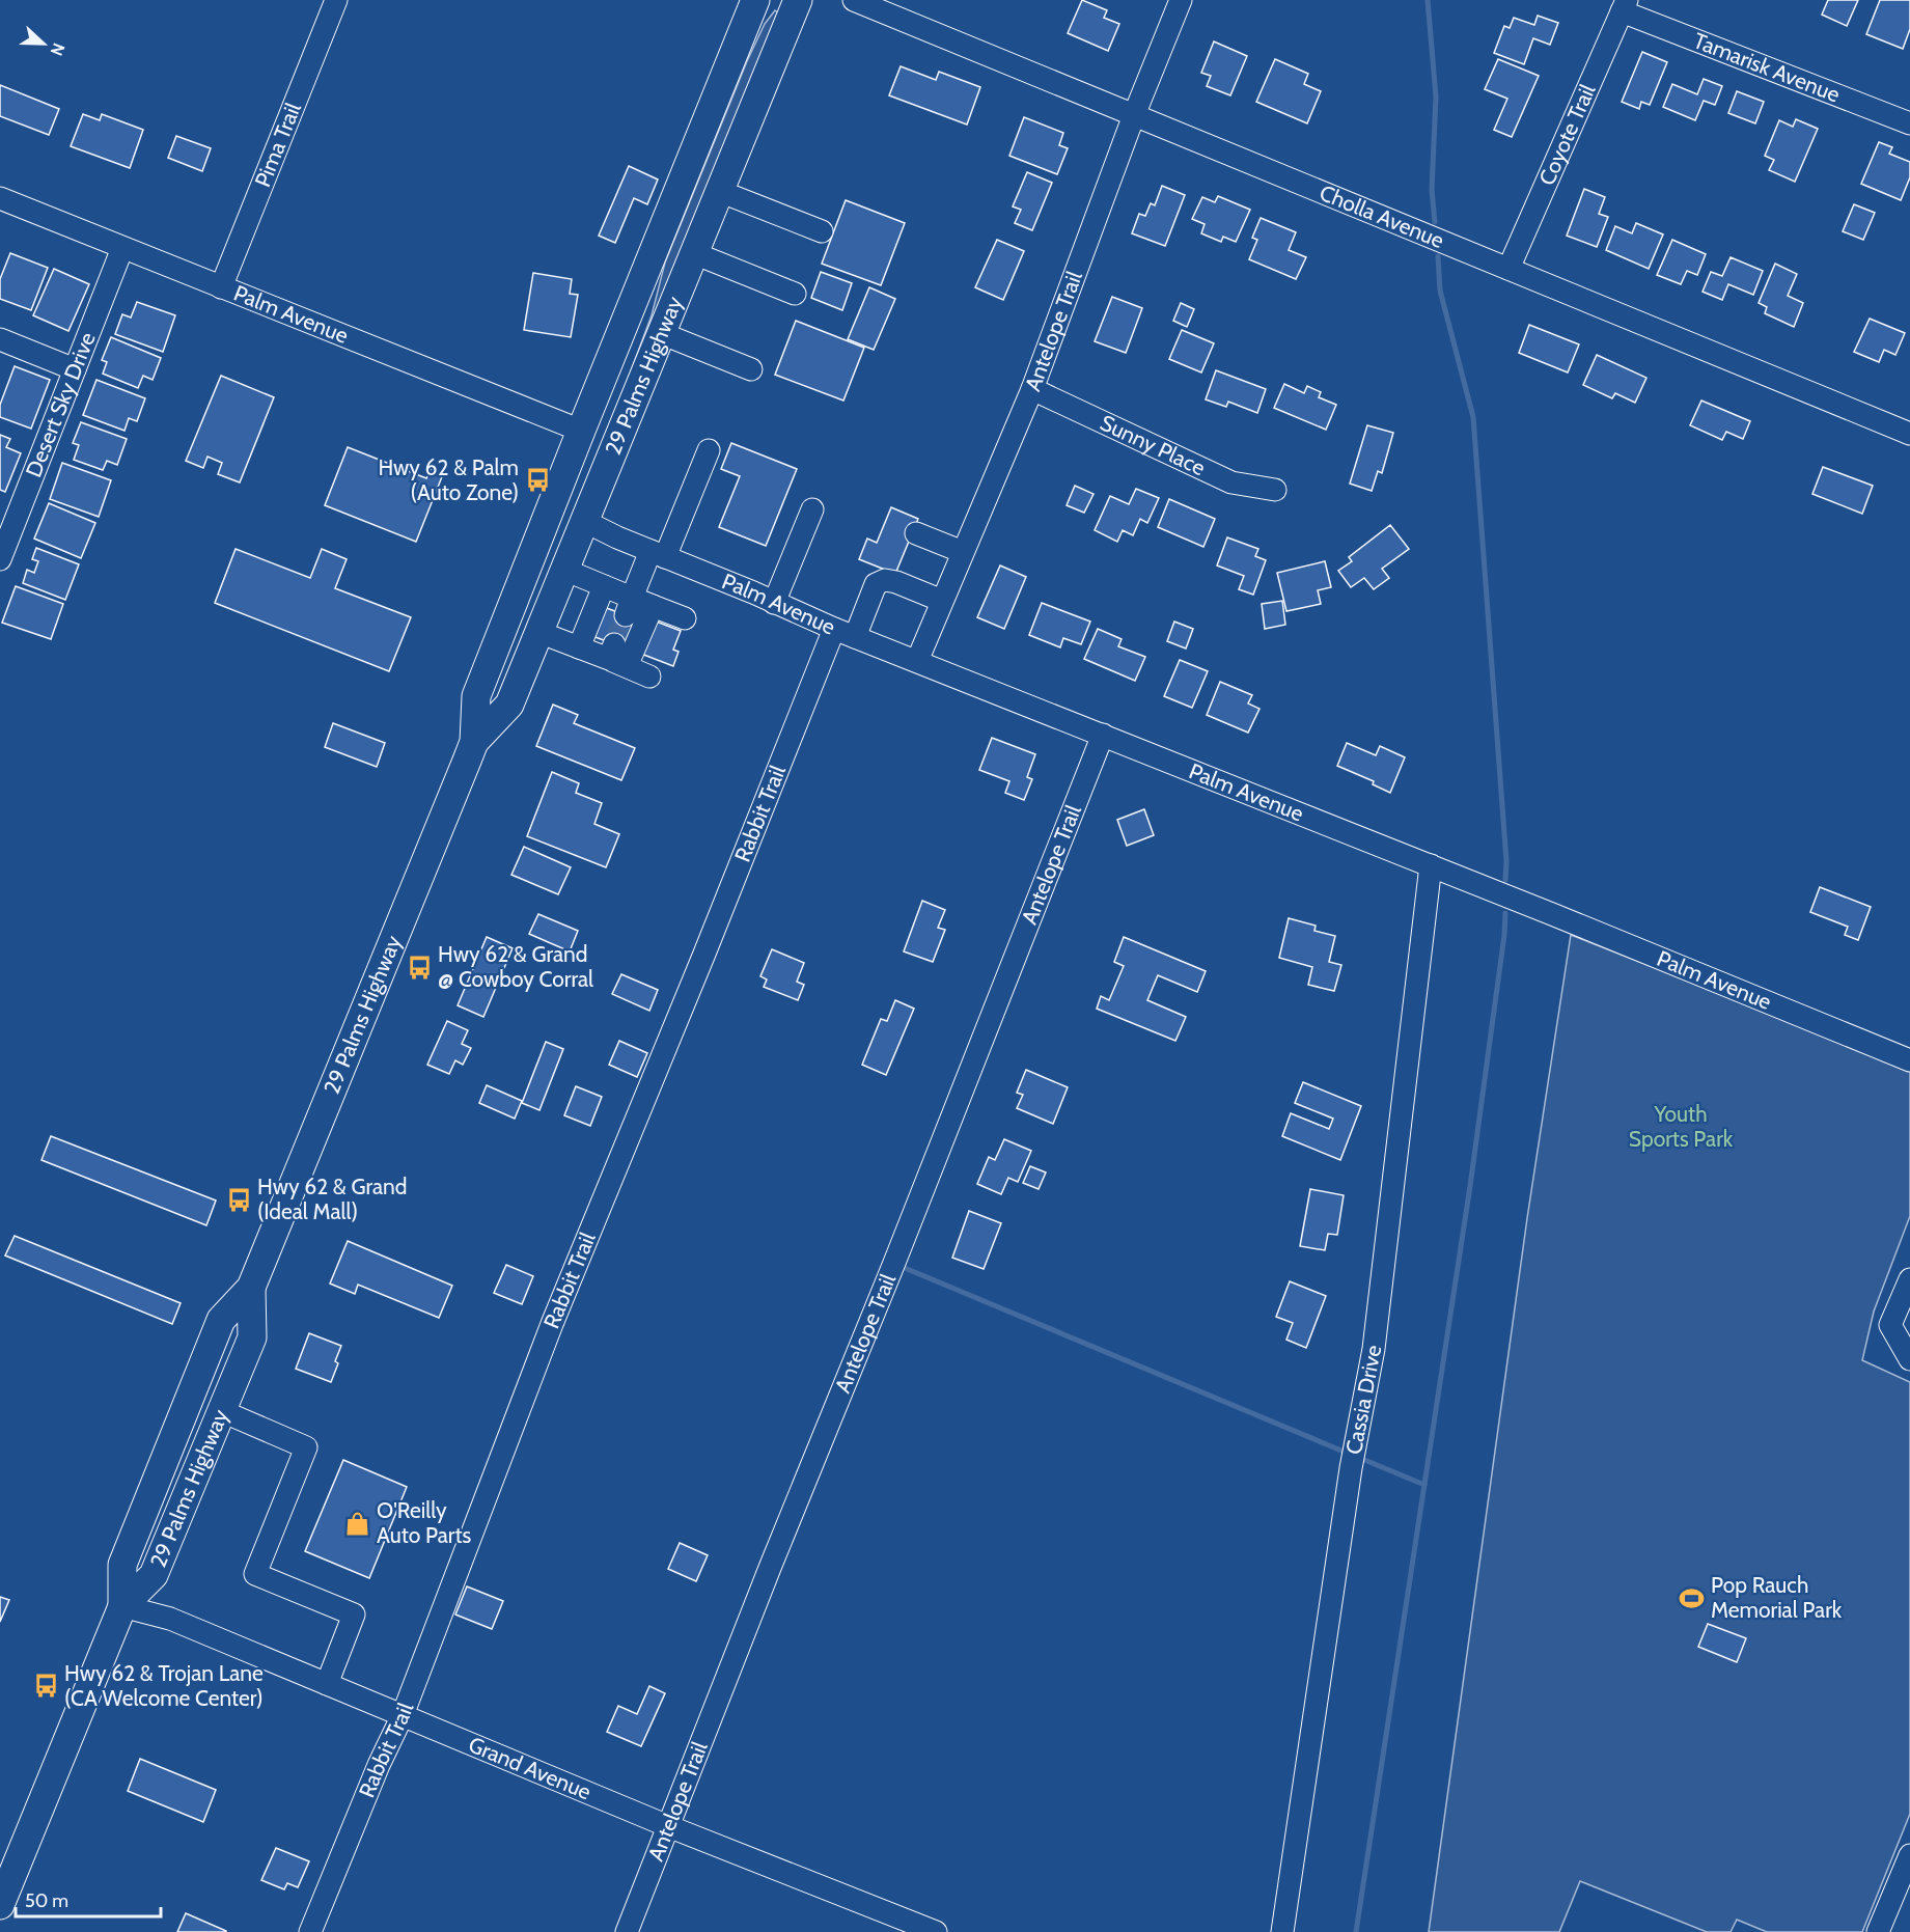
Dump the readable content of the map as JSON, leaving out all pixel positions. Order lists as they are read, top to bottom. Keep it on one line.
{"streets":{"main road":["29 Palms Highway"],"street":["Tamarisk Avenue","Coyote Trail","Pima Trail","Cholla Avenue","Palm Avenue","Antelope Trail","Desert Sky Drive","Sunny Place","Rabbit Trail","Cassia Drive","Grand Avenue"]},"crossings":[["Tamarisk Avenue","Coyote Trail"],["Coyote Trail","Cholla Avenue"],["Pima Trail","Palm Avenue"],["Cholla Avenue","Antelope Trail"],["Palm Avenue","Antelope Trail"],["Palm Avenue","29 Palms Highway"],["Palm Avenue","Desert Sky Drive"],["Palm Avenue","Rabbit Trail"],["Palm Avenue","Cassia Drive"],["Antelope Trail","Sunny Place"],["Antelope Trail","Grand Avenue"],["29 Palms Highway","Grand Avenue"],["Rabbit Trail","Grand Avenue"]],"parks":["Youth Sports Park"],"places":{"bus stop":["Hwy 62 & Palm (Auto Zone)","Hwy 62 & Grand @ Cowboy Corral","Hwy 62 & Grand (Ideal Mall)","Hwy 62 & Trojan Lane (CA Welcome Center)"],"shop":["O'Reilly Auto Parts"],"sports":["Pop Rauch Memorial Park"]},"scale_bar":"50 m","north":"right"}
